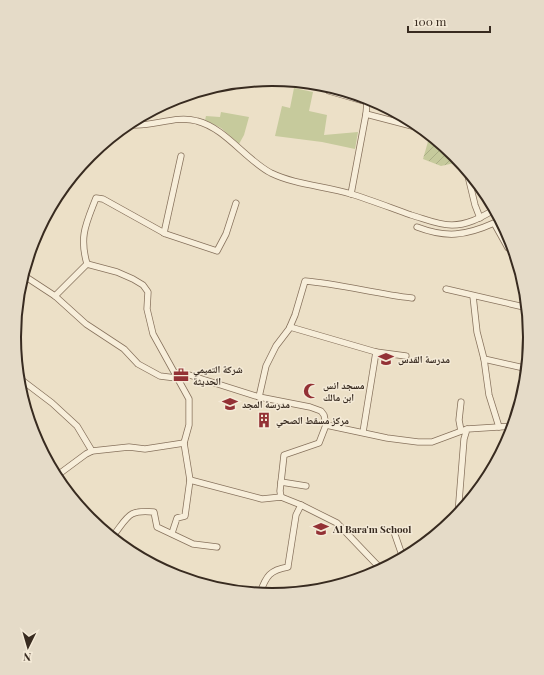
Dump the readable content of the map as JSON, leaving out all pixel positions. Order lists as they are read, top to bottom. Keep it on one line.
{"places":{"school or university":["مدرسة القدس","مدرسة المجد","Al Bara'm School"],"office":["شركة التميمي الحديثة"],"mosque":["مسجد انس ابن مالك"],"building":["مركز مسقط الصحي"]},"scale_bar":"100 m","north":"bottom"}
